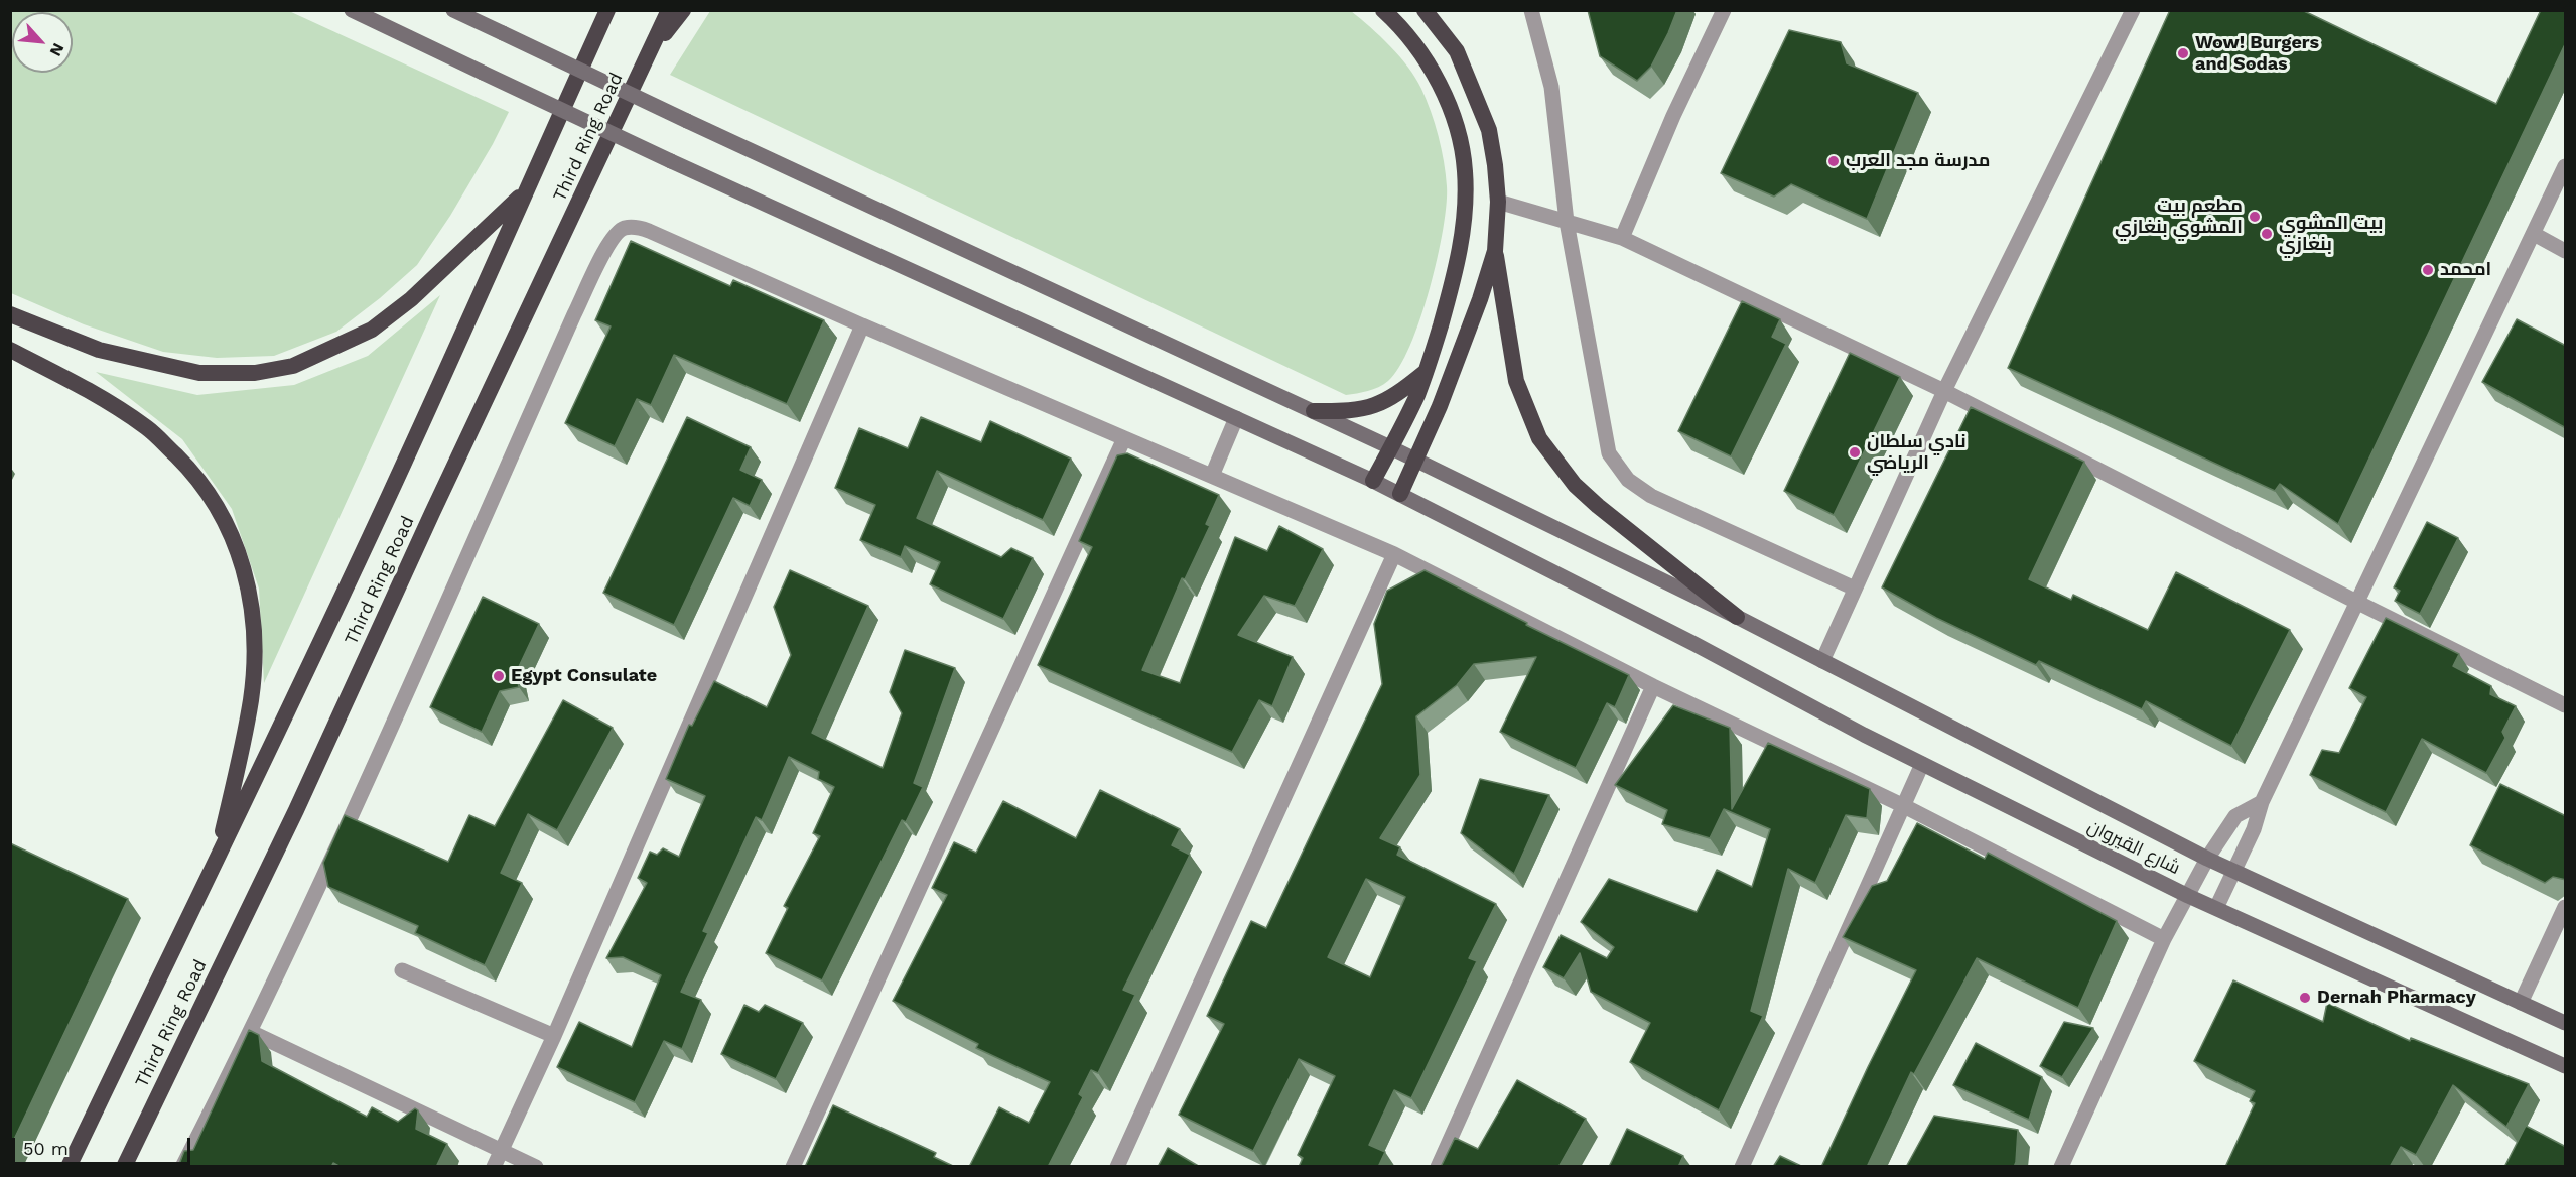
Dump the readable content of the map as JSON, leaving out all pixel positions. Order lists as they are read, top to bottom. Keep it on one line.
{"streets":{"highway":["Third Ring Road"],"main road":["شارع القيروان"]},"places":["Wow! Burgers and Sodas","مدرسة مجد العرب","مطعم بيت المشوي بنغازي","بيت المشوي بنغازي","امحمد","نادي سلطان الرياضي","Egypt Consulate","Dernah Pharmacy"],"scale_bar":"50 m","north":"bottom right"}
